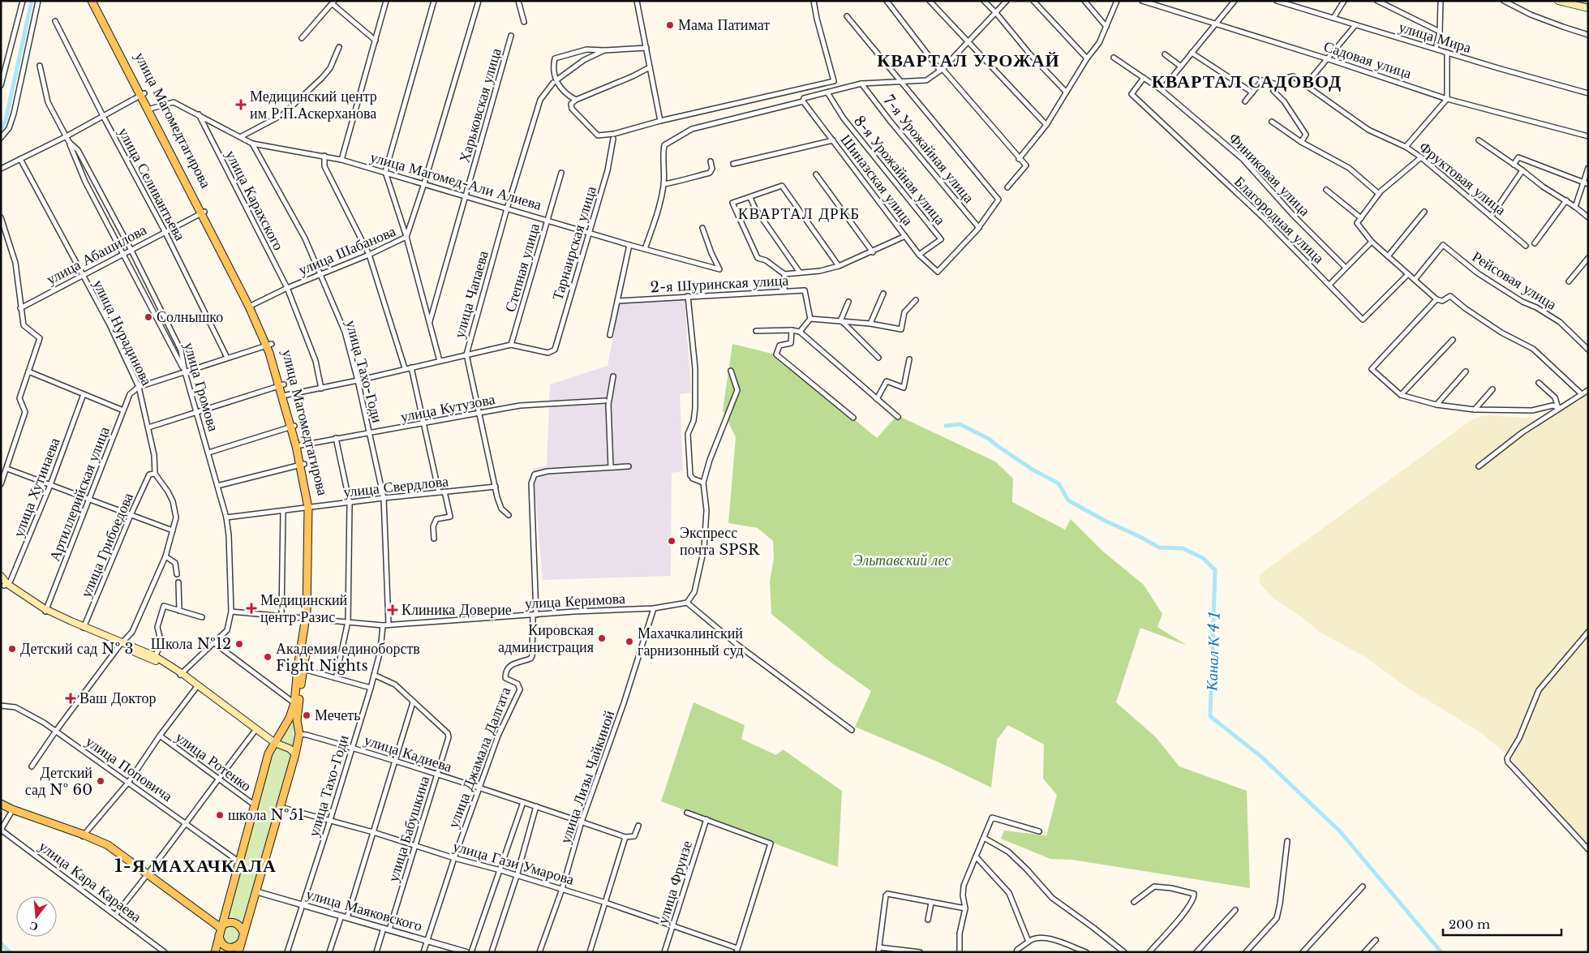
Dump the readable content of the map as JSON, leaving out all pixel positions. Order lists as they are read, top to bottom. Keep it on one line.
{"streets":{"main road":["улица Магомедтагирова"],"street":["улица Мира","Садовая улица","Харьковская улица","7-я Урожайная улица","8-я Урожайная улица","Финиковая улица","Фруктовая улица","Шиназская улица","улица Магомед-Али Алиева","улица Селивантьева","улица Карахского","Благородная улица","Тарнаирская улица","улица Шабанова","улица Абашилова","Степная улица","Рейсовая улица","2-я Шуринская улица","улица Чапаева","улица Нурадинова","улица Тахо-Годи","улица Громова","улица Кутузова","улица Свердлова","улица Хутинаева","Артиллерийская улица","улица Грибоедова","улица Керимова","улица Кадиева","улица Джамала Далгата","улица Ротенко","улица Поповича","улица Лизы Чайкиной","улица Бабушкина","улица Гази Умарова","улица Кара Караева","улица Фрунзе","улица Маяковского"]},"crossings":[["Харьковская улица","улица Магомед-Али Алиева"],["улица Магомедтагирова","улица Магомед-Али Алиева"],["улица Магомедтагирова","улица Шабанова"],["улица Магомедтагирова","улица Абашилова"],["улица Магомедтагирова","улица Кутузова"],["улица Магомедтагирова","улица Свердлова"],["улица Магомедтагирова","улица Керимова"],["улица Магомедтагирова","улица Кадиева"],["улица Магомедтагирова","улица Ротенко"],["улица Магомедтагирова","улица Поповича"],["улица Магомедтагирова","улица Гази Умарова"],["улица Магомедтагирова","улица Маяковского"],["7-я Урожайная улица","Шиназская улица"],["8-я Урожайная улица","Шиназская улица"],["Финиковая улица","Благородная улица"],["улица Магомед-Али Алиева","улица Карахского"],["улица Магомед-Али Алиева","Тарнаирская улица"],["улица Магомед-Али Алиева","улица Шабанова"],["улица Магомед-Али Алиева","Степная улица"],["улица Магомед-Али Алиева","улица Чапаева"],["улица Магомед-Али Алиева","улица Тахо-Годи"],["улица Селивантьева","улица Абашилова"],["улица Карахского","улица Шабанова"],["Тарнаирская улица","Степная улица"],["улица Шабанова","улица Тахо-Годи"],["улица Абашилова","улица Нурадинова"],["улица Абашилова","улица Громова"],["улица Чапаева","улица Кутузова"],["улица Чапаева","улица Свердлова"],["улица Нурадинова","Артиллерийская улица"],["улица Нурадинова","улица Грибоедова"],["улица Тахо-Годи","улица Кутузова"],["улица Тахо-Годи","улица Свердлова"],["улица Тахо-Годи","улица Керимова"],["улица Тахо-Годи","улица Кадиева"],["улица Тахо-Годи","улица Бабушкина"],["улица Тахо-Годи","улица Гази Умарова"],["улица Тахо-Годи","улица Маяковского"],["улица Громова","улица Свердлова"],["улица Громова","улица Керимова"],["улица Керимова","улица Джамала Далгата"],["улица Керимова","улица Лизы Чайкиной"],["улица Кадиева","улица Джамала Далгата"],["улица Кадиева","улица Лизы Чайкиной"],["улица Кадиева","улица Бабушкина"],["улица Джамала Далгата","улица Гази Умарова"],["улица Джамала Далгата","улица Маяковского"],["улица Лизы Чайкиной","улица Гази Умарова"],["улица Бабушкина","улица Гази Умарова"],["улица Бабушкина","улица Маяковского"],["улица Гази Умарова","улица Фрунзе"]],"districts":["КВАРТАЛ УРОЖАЙ","КВАРТАЛ САДОВОД","КВАРТАЛ ДРКБ","1-Я МАХАЧКАЛА"],"water":["Канал К 4 1"],"parks":["Эльтавский лес"],"places":{"other":["Мама Патимат","Солнышко","Экспресс почта SPSR","Кировская администрация","Махачкалинский гарнизонный суд","Школа №12","Детский сад № 3","Академия единоборств Fight Nights","Мечеть","Детский сад № 60","школа №51"],"health":["Медицинский центр им Р.П.Аскерханова","Медицинский центр Разис","Клиника Доверие","Ваш Доктор"]},"scale_bar":"200 m","north":"bottom"}
